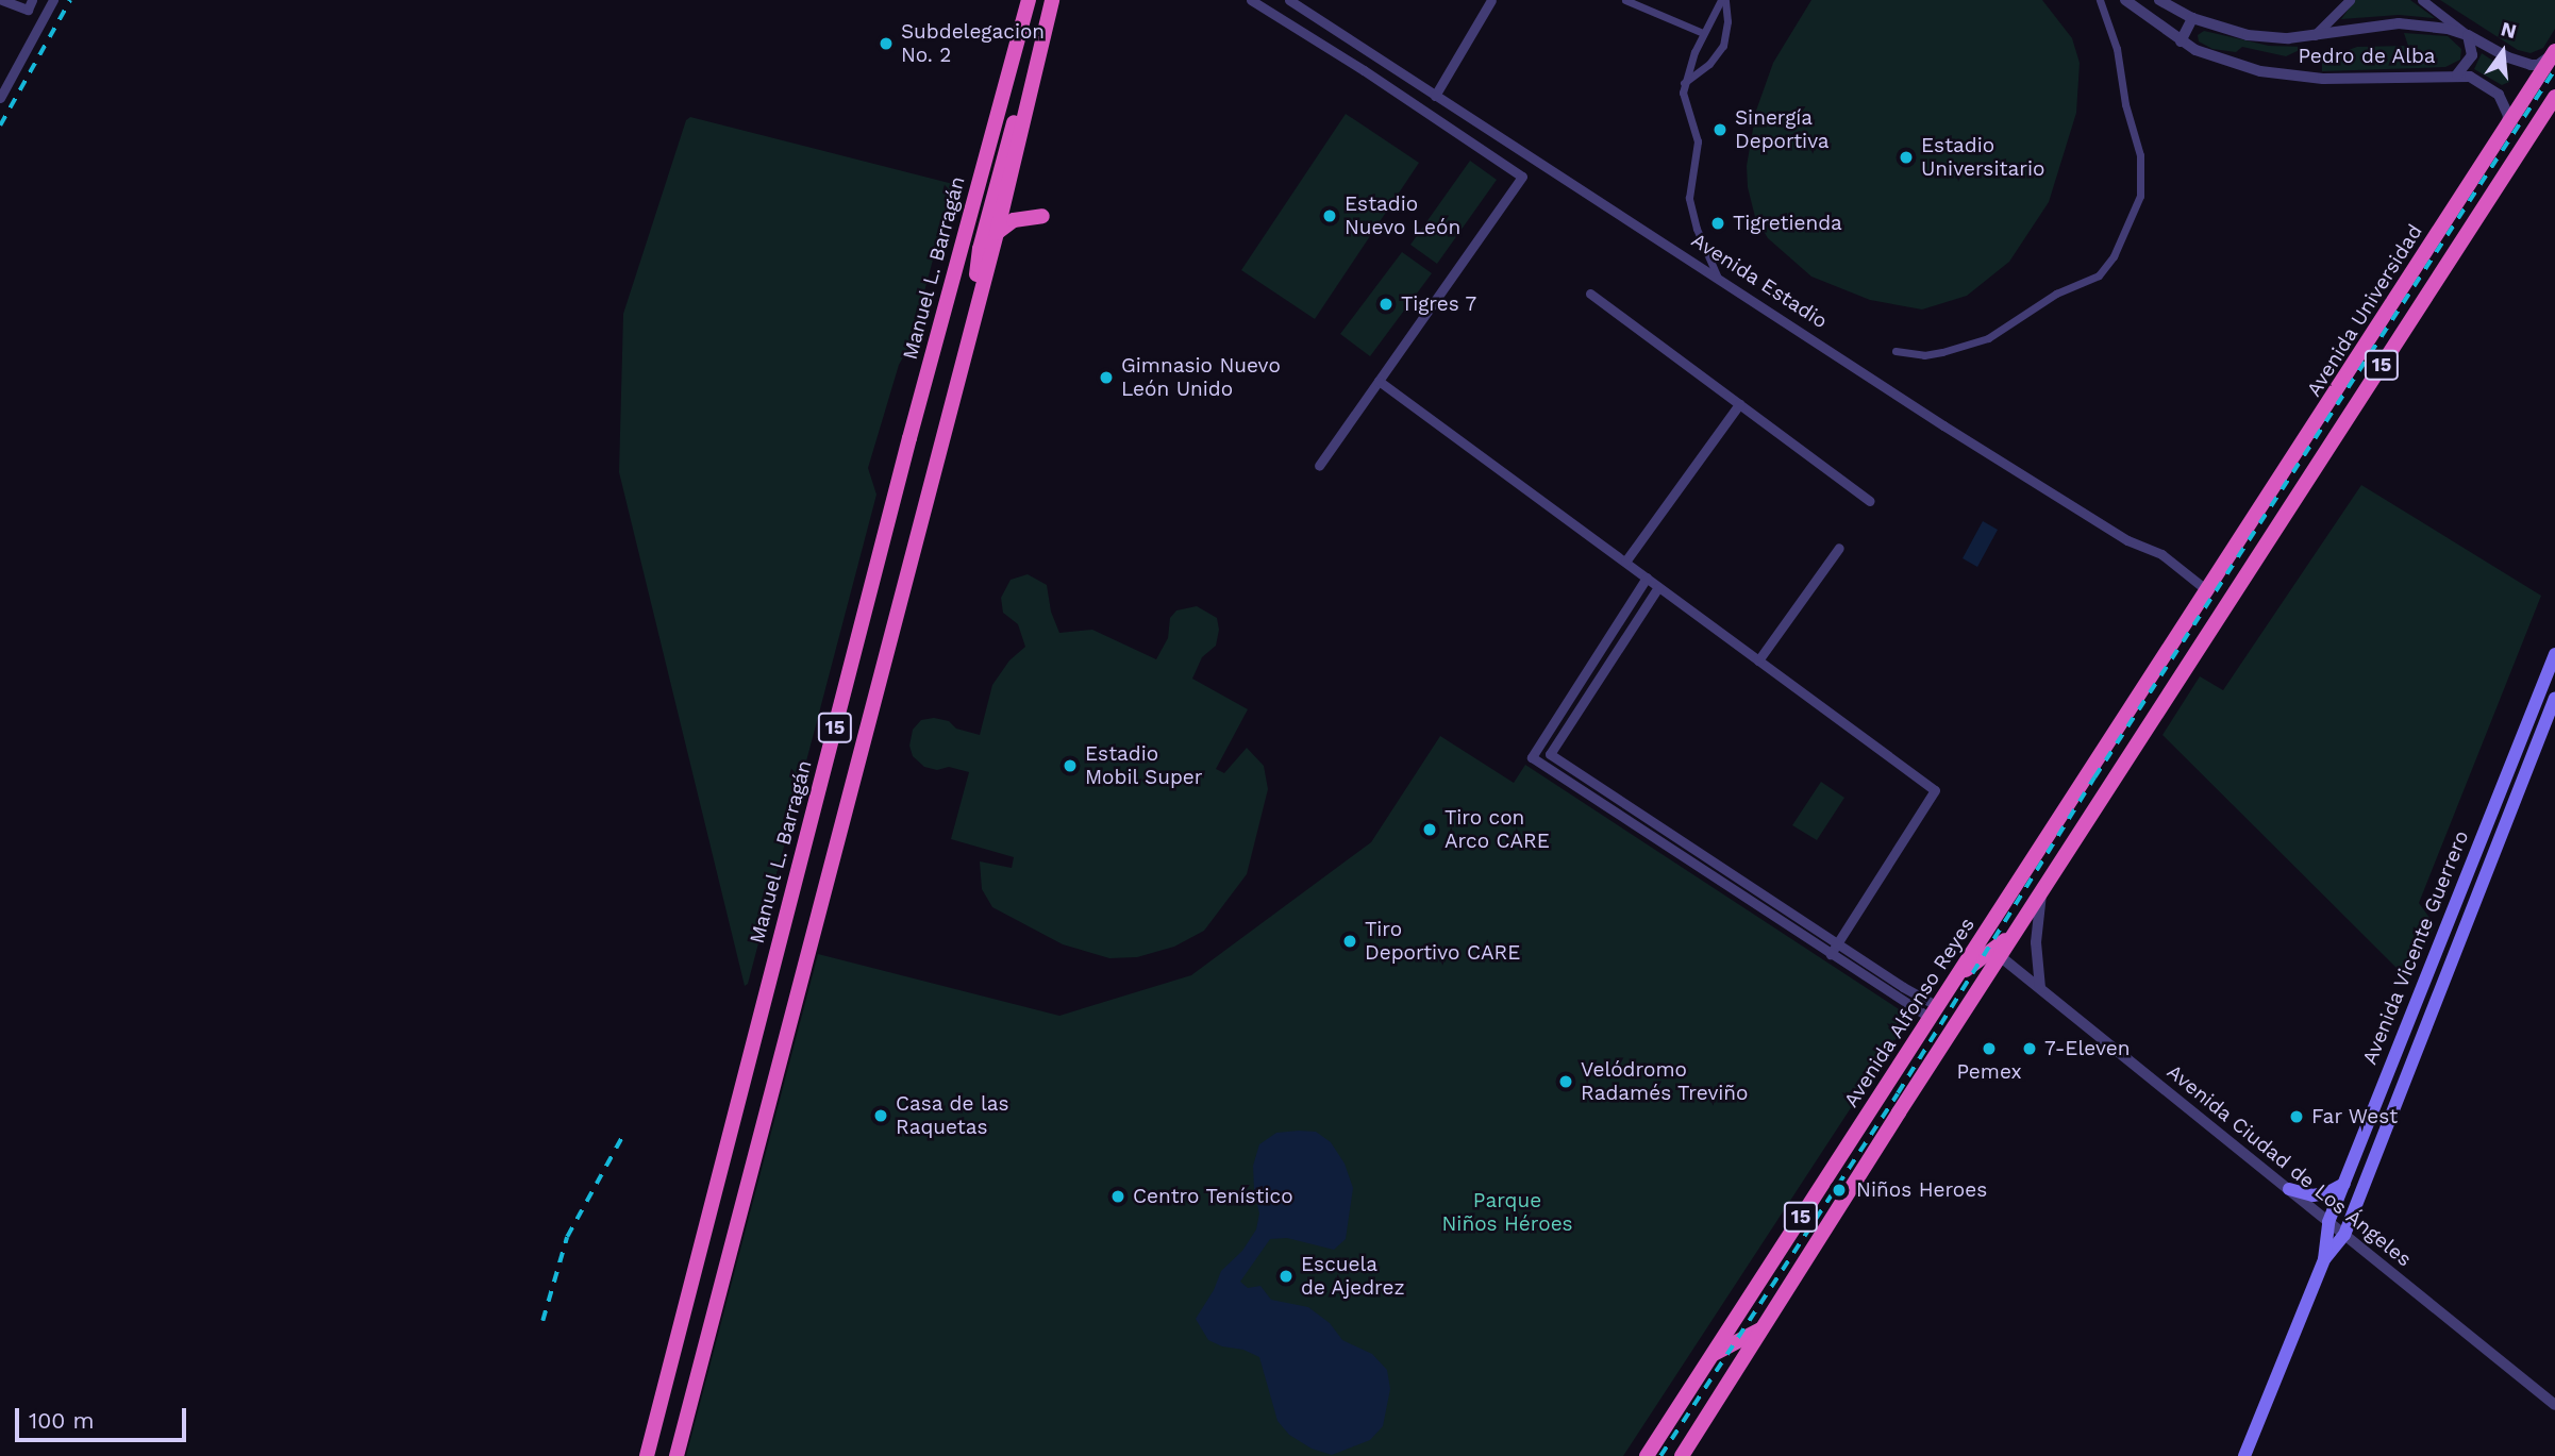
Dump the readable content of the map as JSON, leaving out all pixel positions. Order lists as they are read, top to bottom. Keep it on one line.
{"streets":{"highway":["Manuel L. Barragán","Avenida Universidad","15","Avenida Alfonso Reyes"],"main road":["Avenida Vicente Guerrero"],"street":["Pedro de Alba","Avenida Estadio","Avenida Ciudad de Los Ángeles"]},"crossings":[["Pedro de Alba","Avenida Universidad"],["Avenida Estadio","Avenida Universidad"],["Avenida Estadio","Avenida Alfonso Reyes"],["Avenida Universidad","15"],["Avenida Universidad","Avenida Alfonso Reyes"],["15","Avenida Ciudad de Los Ángeles"],["Avenida Vicente Guerrero","Avenida Ciudad de Los Ángeles"]],"parks":["Parque Niños Héroes"],"places":["Subdelegacion No. 2","Sinergía Deportiva","Estadio Universitario","Estadio Nuevo León","Tigretienda","Tigres 7","Gimnasio Nuevo León Unido","Estadio Mobil Super","Tiro con Arco CARE","Tiro Deportivo CARE","Pemex","7-Eleven","Velódromo Radamés Treviño","Casa de las Raquetas","Far West","Niños Heroes","Centro Tenístico","Escuela de Ajedrez"],"scale_bar":"100 m","north":"top"}
